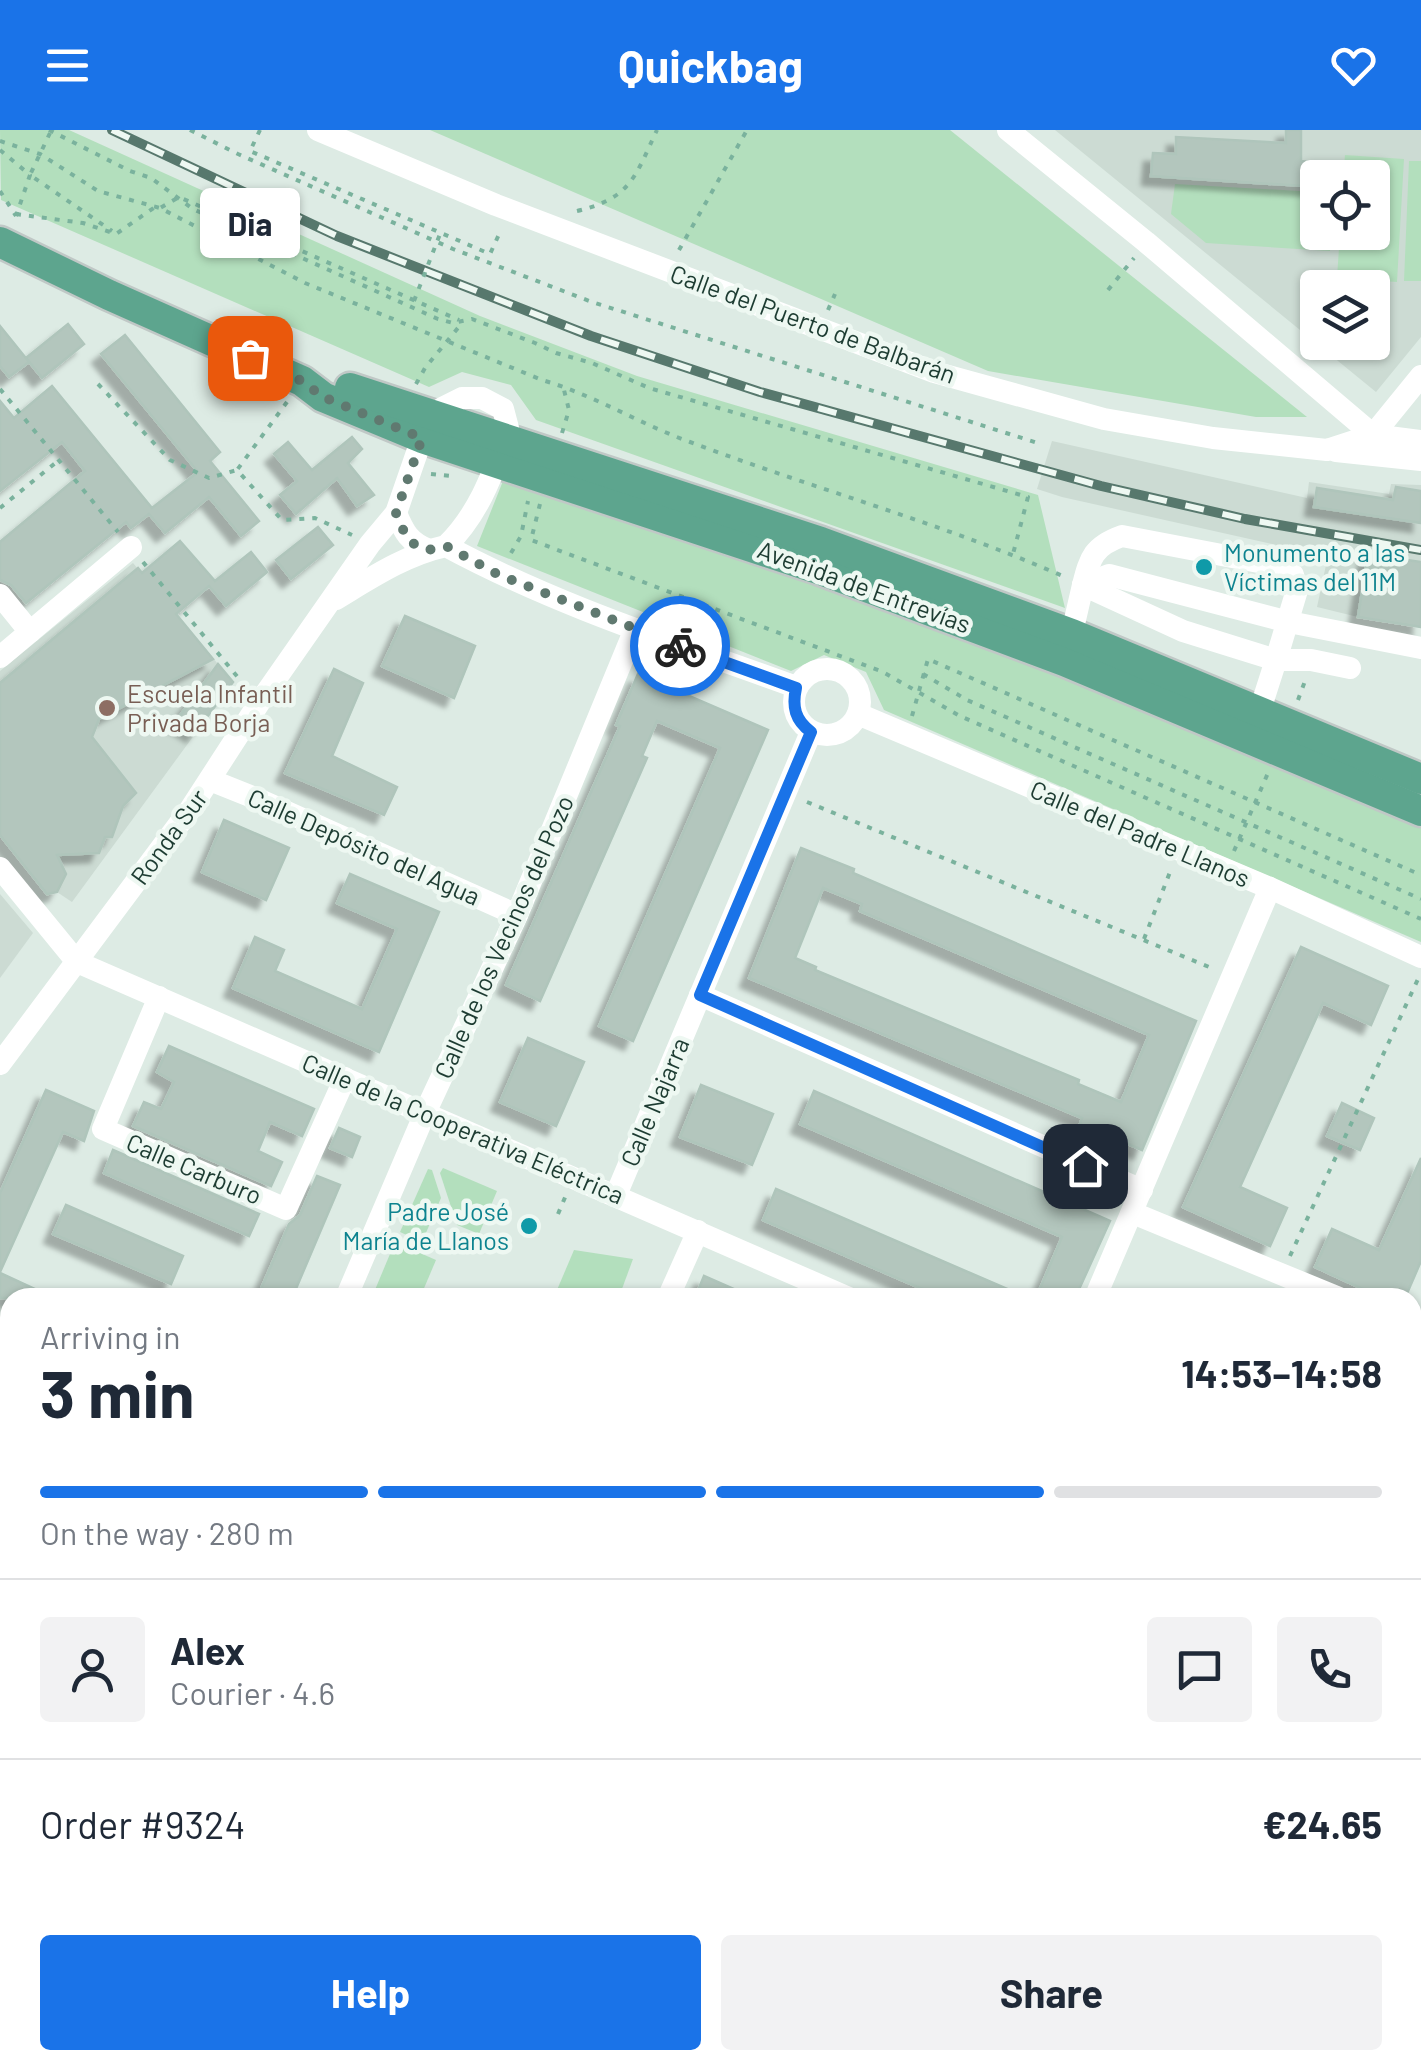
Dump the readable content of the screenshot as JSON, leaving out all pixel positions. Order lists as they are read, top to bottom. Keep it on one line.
{"streets":{"main road":["Avenida de Entrevías"],"street":["Calle del Puerto de Balbarán","Calle del Padre Llanos","Ronda Sur","Calle Depósito del Agua","Calle de los Vecinos del Pozo","Calle Najarra","Calle de la Cooperativa Eléctrica","Calle Carburo"]},"crossings":[["Avenida de Entrevías","Ronda Sur"],["Calle del Padre Llanos","Calle Najarra"],["Ronda Sur","Calle Depósito del Agua"],["Ronda Sur","Calle de la Cooperativa Eléctrica"],["Calle Depósito del Agua","Calle de los Vecinos del Pozo"],["Calle de los Vecinos del Pozo","Calle de la Cooperativa Eléctrica"],["Calle Najarra","Calle de la Cooperativa Eléctrica"],["Calle de la Cooperativa Eléctrica","Calle Carburo"]],"places":["Dia","Monumento a las Víctimas del 11M","Escuela Infantil Privada Borja","Padre José María de Llanos"],"page":{"header":"Quickbag","bubble":"Dia","heading":["3 min","Arriving in","14:53–14:58"],"panel":["Alex","Courier · 4.6","Order #9324","€24.65"],"bar":"On the way · 280 m","buttons":["Help","Share"]}}
